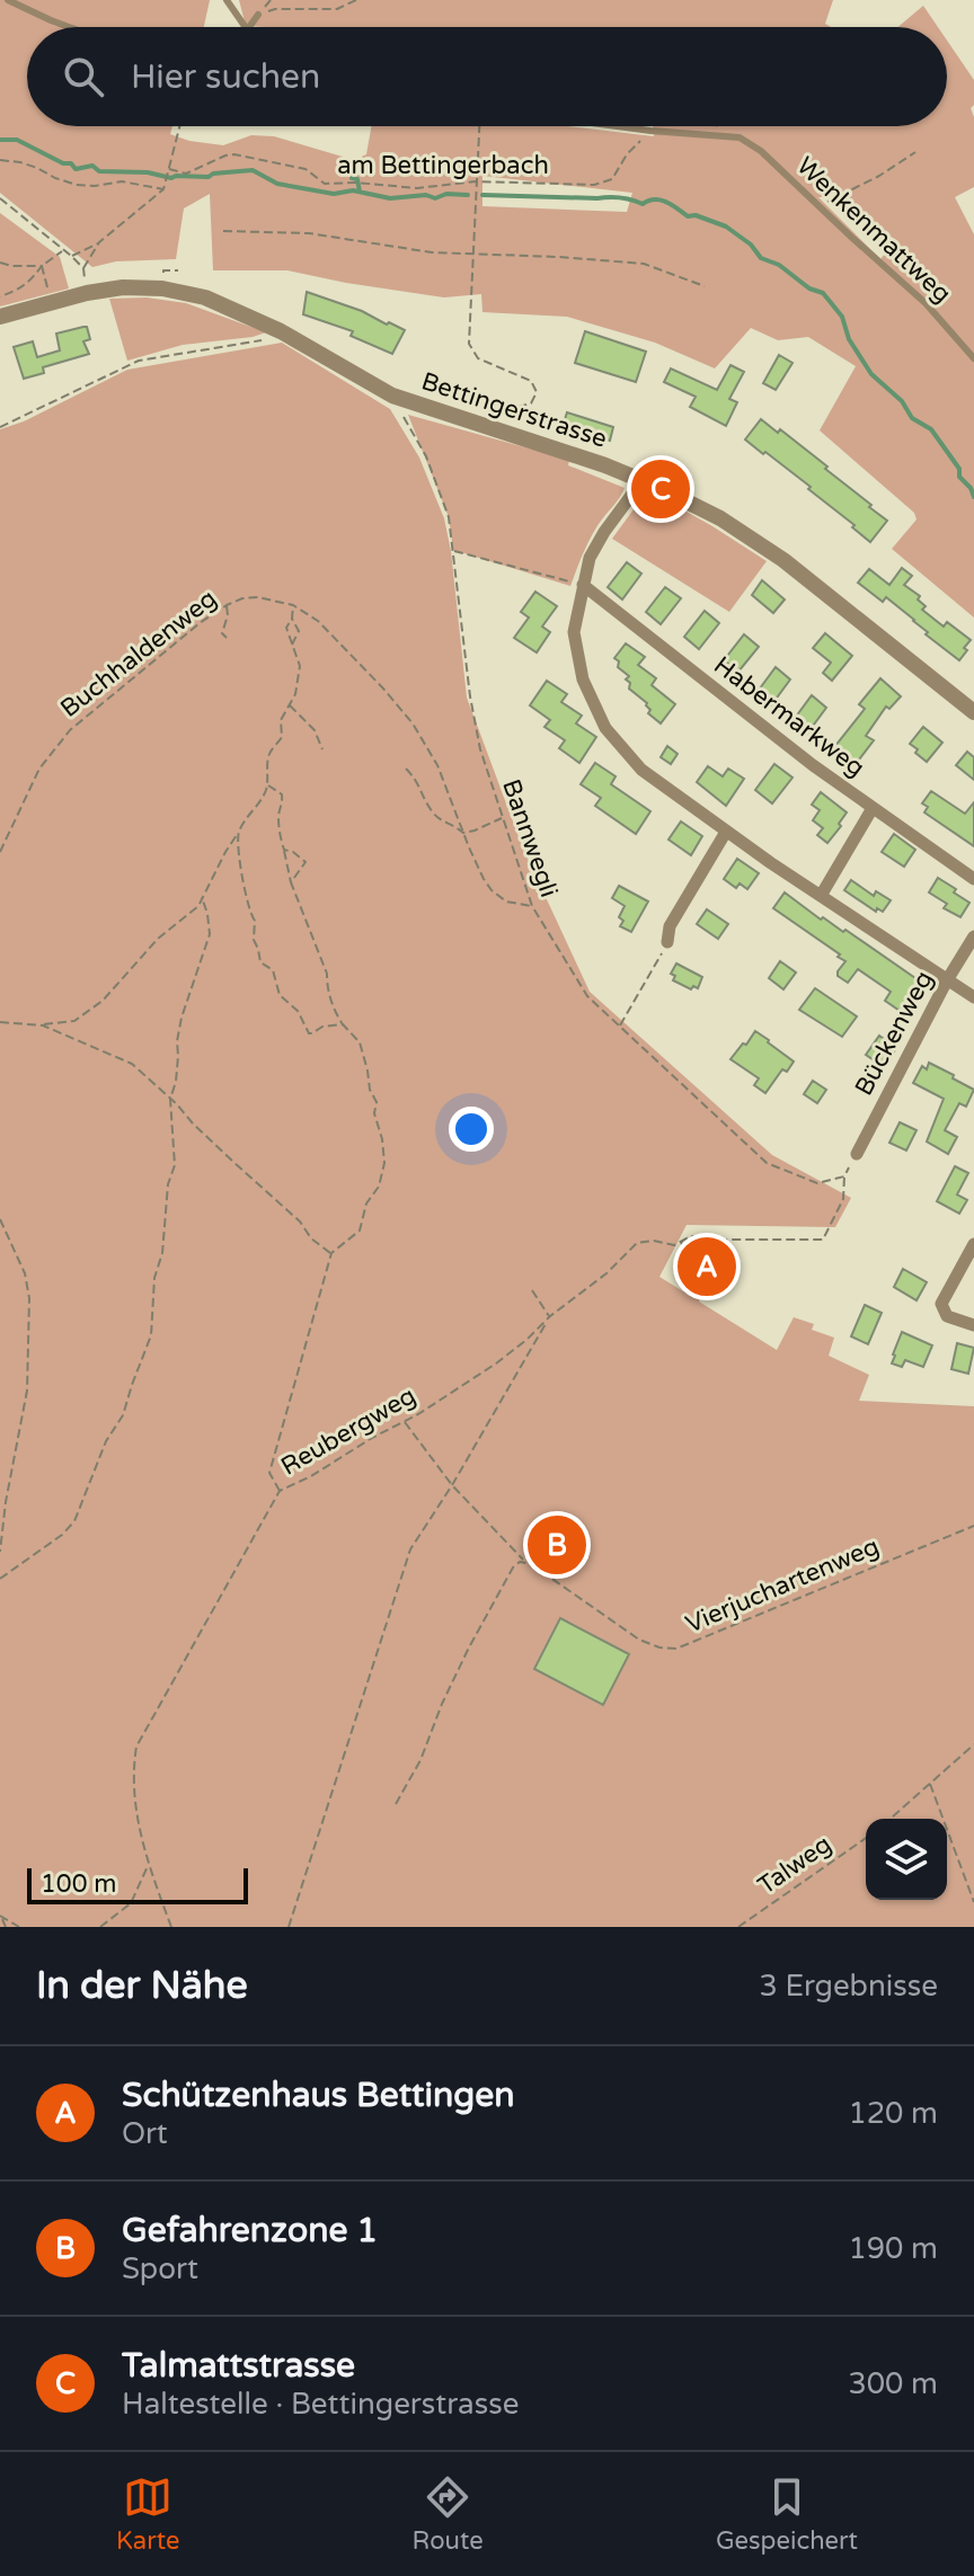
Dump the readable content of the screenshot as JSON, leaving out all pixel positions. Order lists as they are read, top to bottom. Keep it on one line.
{"streets":{"street":["Bettingerstrasse","Habermarkweg","Bückenweg"],"lane":["Wenkenmattweg"],"path":["am Bettingerbach","Buchhaldenweg","Bannwegli","Reubergweg","Vierjuchartenweg","Talweg"]},"crossings":[["am Bettingerbach","Wenkenmattweg"],["Bettingerstrasse","Bannwegli"],["Buchhaldenweg","Bannwegli"],["Bannwegli","Reubergweg"],["Reubergweg","Vierjuchartenweg"]],"scale_bar":"100 m","page":{"search":"Hier suchen","pins":["C","A","B"],"scale":"100 m","heading":["In der Nähe","3 Ergebnisse"],"list":[{"mark":"A","name":"Schützenhaus Bettingen","note":"Ort","value":"120 m"},{"mark":"B","name":"Gefahrenzone 1","note":"Sport","value":"190 m"},{"mark":"C","name":"Talmattstrasse","note":"Haltestelle · Bettingerstrasse","value":"300 m"}],"nav":["Karte","Route","Gespeichert"]}}
